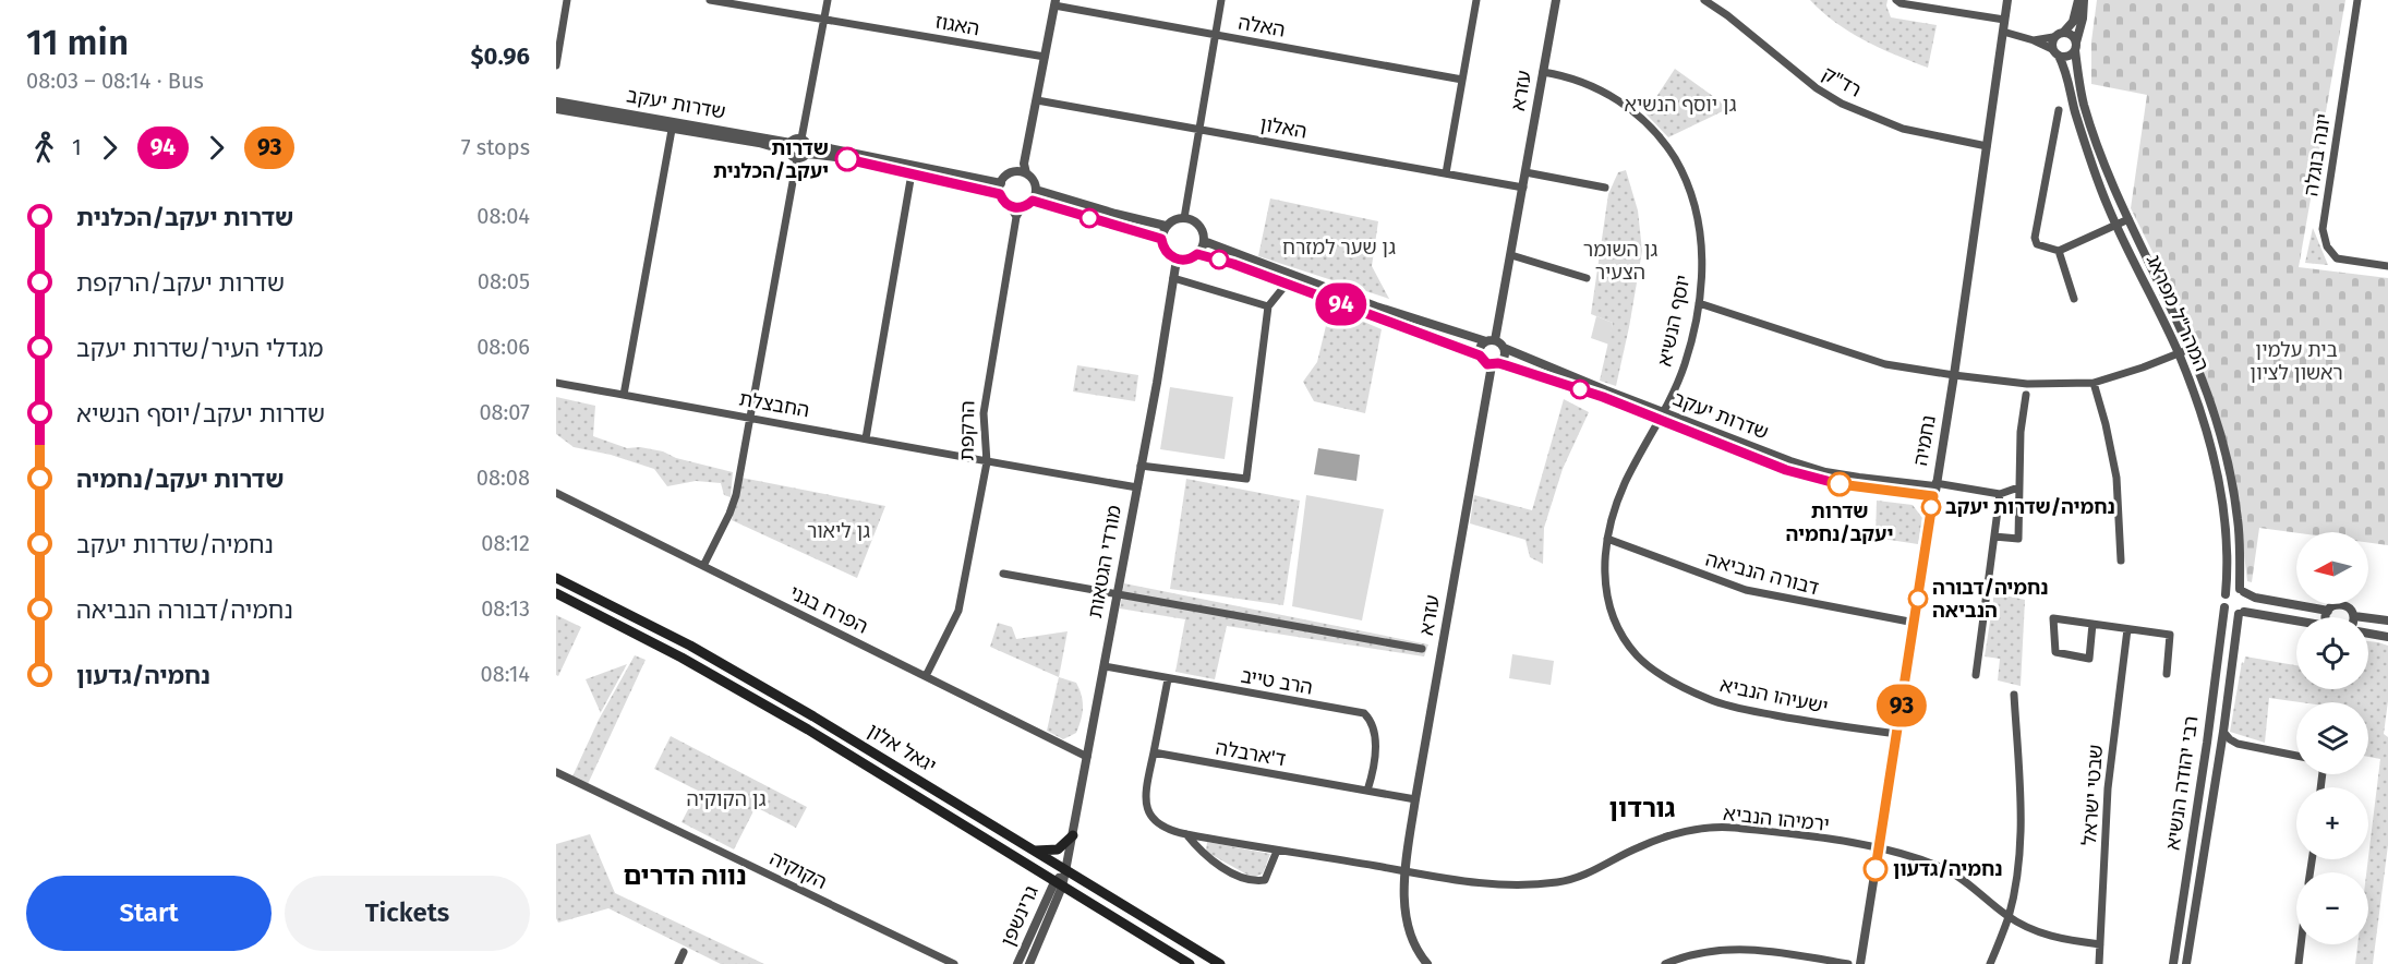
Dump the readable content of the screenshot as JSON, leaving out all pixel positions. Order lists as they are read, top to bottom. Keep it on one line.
{"streets":{"main road":["יגאל אלון"],"street":["האגוז","האלה","רד\"ק","עזרא","שדרות יעקב","האלון","יונה בוגלה","המהר\"ל מפראג","יוסף הנשיא","החבצלת","הרקפת","נחמיה","מורדי הגטאות","דבורה הנביאה","הפרח בגני","הרב טייב","ישעיהו הנביא","ד'ארבלה","רבי יהודה הנשיא","שבטי ישראל","ירמיהו הנביא","הקוקיה","גרינשפן"]},"crossings":[["רד\"ק","נחמיה"],["עזרא","שדרות יעקב"],["עזרא","האלון"],["עזרא","יוסף הנשיא"],["עזרא","ד'ארבלה"],["עזרא","ירמיהו הנביא"],["שדרות יעקב","יוסף הנשיא"],["שדרות יעקב","נחמיה"],["שדרות יעקב","ישעיהו הנביא"],["המהר\"ל מפראג","רבי יהודה הנשיא"],["יוסף הנשיא","ישעיהו הנביא"],["החבצלת","הרקפת"],["החבצלת","מורדי הגטאות"],["הרקפת","הפרח בגני"],["נחמיה","דבורה הנביאה"],["נחמיה","ישעיהו הנביא"],["נחמיה","ירמיהו הנביא"],["מורדי הגטאות","הפרח בגני"],["מורדי הגטאות","הרב טייב"],["מורדי הגטאות","יגאל אלון"],["מורדי הגטאות","גרינשפן"],["דבורה הנביאה","ישעיהו הנביא"],["הרב טייב","ד'ארבלה"],["יגאל אלון","גרינשפן"],["שבטי ישראל","ירמיהו הנביא"]],"districts":["גורדון","נווה הדרים"],"parks":["גן יוסף הנשיא","גן שער למזרח","גן השומר הצעיר","בית עלמין ראשון לציון","גן ליאור","גן הקוקיה"],"places":["שדרות יעקב/הכלנית","שדרות יעקב/נחמיה","נחמיה/שדרות יעקב","נחמיה/דבורה הנביאה","נחמיה/גדעון"],"lines":["bus line 94","bus line 93"],"north":"left","page":{"heading":["11 min","08:03 – 08:14 · Bus","$0.96"],"on_map":["94","93"],"legs":["1","94","93","7 stops"],"list":[{"name":"שדרות יעקב/הכלנית","value":"08:04"},{"name":"שדרות יעקב/הרקפת","value":"08:05"},{"name":"מגדלי העיר/שדרות יעקב","value":"08:06"},{"name":"שדרות יעקב/יוסף הנשיא","value":"08:07"},{"name":"שדרות יעקב/נחמיה","value":"08:08"},{"name":"נחמיה/שדרות יעקב","value":"08:12"},{"name":"נחמיה/דבורה הנביאה","value":"08:13"},{"name":"נחמיה/גדעון","value":"08:14"}],"map_buttons":["+","−"],"buttons":["Start","Tickets"]}}
